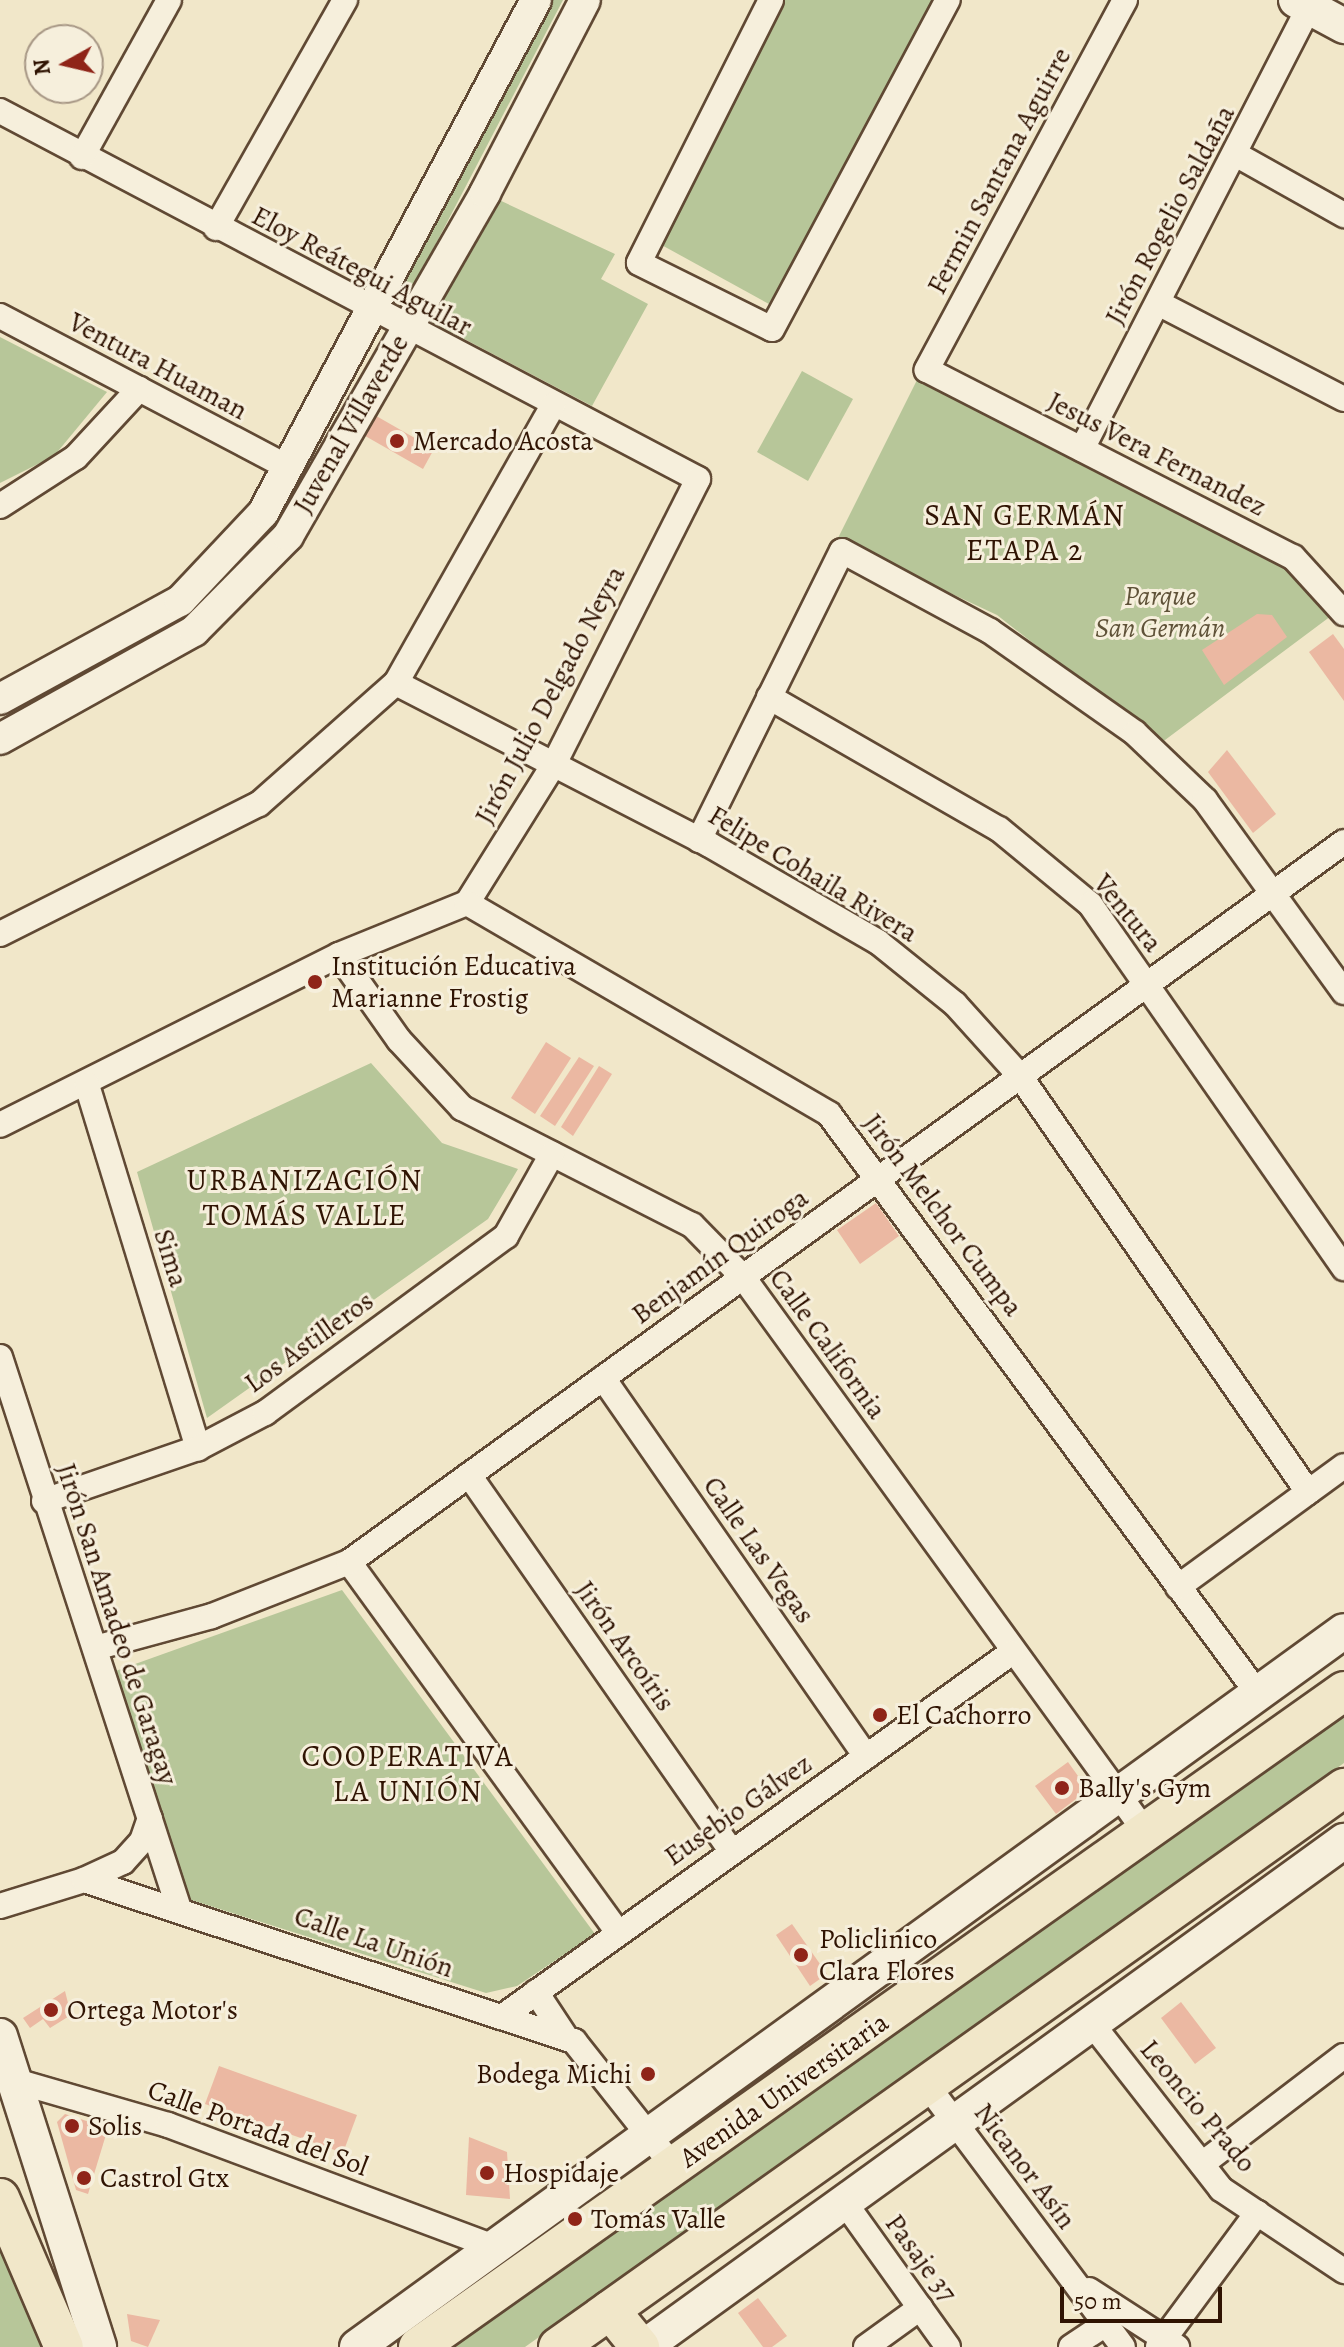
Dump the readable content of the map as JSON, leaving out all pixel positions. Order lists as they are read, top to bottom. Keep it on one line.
{"streets":{"main road":["Avenida Universitaria"],"street":["Fermin Santana Aguirre","Jirón Rogelio Saldaña","Eloy Reátegui Aguilar","Ventura Huaman","Juvenal Villaverde","Jesus Vera Fernandez","Jirón Julio Delgado Neyra","Felipe Cohaila Rivera","Ventura","Jirón Melchor Cumpa","Benjamín Quiroga","Sima","Los Astilleros","Calle California","Calle Las Vegas","Jirón San Amadeo de Garagay","Jirón Arcoíris","Eusebio Gálvez","Calle La Unión","Leoncio Prado","Calle Portada del Sol","Nicanor Asín","Pasaje 37"]},"crossings":[["Fermin Santana Aguirre","Jesus Vera Fernandez"],["Jirón Rogelio Saldaña","Jesus Vera Fernandez"],["Eloy Reátegui Aguilar","Juvenal Villaverde"],["Eloy Reátegui Aguilar","Jirón Julio Delgado Neyra"],["Ventura Huaman","Juvenal Villaverde"],["Jirón Julio Delgado Neyra","Felipe Cohaila Rivera"],["Jirón Julio Delgado Neyra","Jirón Melchor Cumpa"],["Felipe Cohaila Rivera","Benjamín Quiroga"],["Ventura","Benjamín Quiroga"],["Jirón Melchor Cumpa","Benjamín Quiroga"],["Jirón Melchor Cumpa","Avenida Universitaria"],["Benjamín Quiroga","Calle California"],["Benjamín Quiroga","Calle Las Vegas"],["Benjamín Quiroga","Jirón San Amadeo de Garagay"],["Benjamín Quiroga","Jirón Arcoíris"],["Sima","Los Astilleros"],["Los Astilleros","Calle California"],["Los Astilleros","Jirón San Amadeo de Garagay"],["Calle California","Eusebio Gálvez"],["Calle California","Avenida Universitaria"],["Calle Las Vegas","Eusebio Gálvez"],["Jirón San Amadeo de Garagay","Calle La Unión"],["Jirón Arcoíris","Eusebio Gálvez"],["Eusebio Gálvez","Calle La Unión"],["Avenida Universitaria","Calle Portada del Sol"]],"districts":["SAN GERMÁN ETAPA 2","URBANIZACIÓN TOMÁS VALLE","COOPERATIVA LA UNIÓN"],"parks":["Parque San Germán"],"places":["Mercado Acosta","Institución Educativa Marianne Frostig","El Cachorro","Bally's Gym","Policlinico Clara Flores","Ortega Motor's","Bodega Michi","Solis","Hospidaje","Castrol Gtx","Tomás Valle"],"scale_bar":"50 m","north":"left"}
